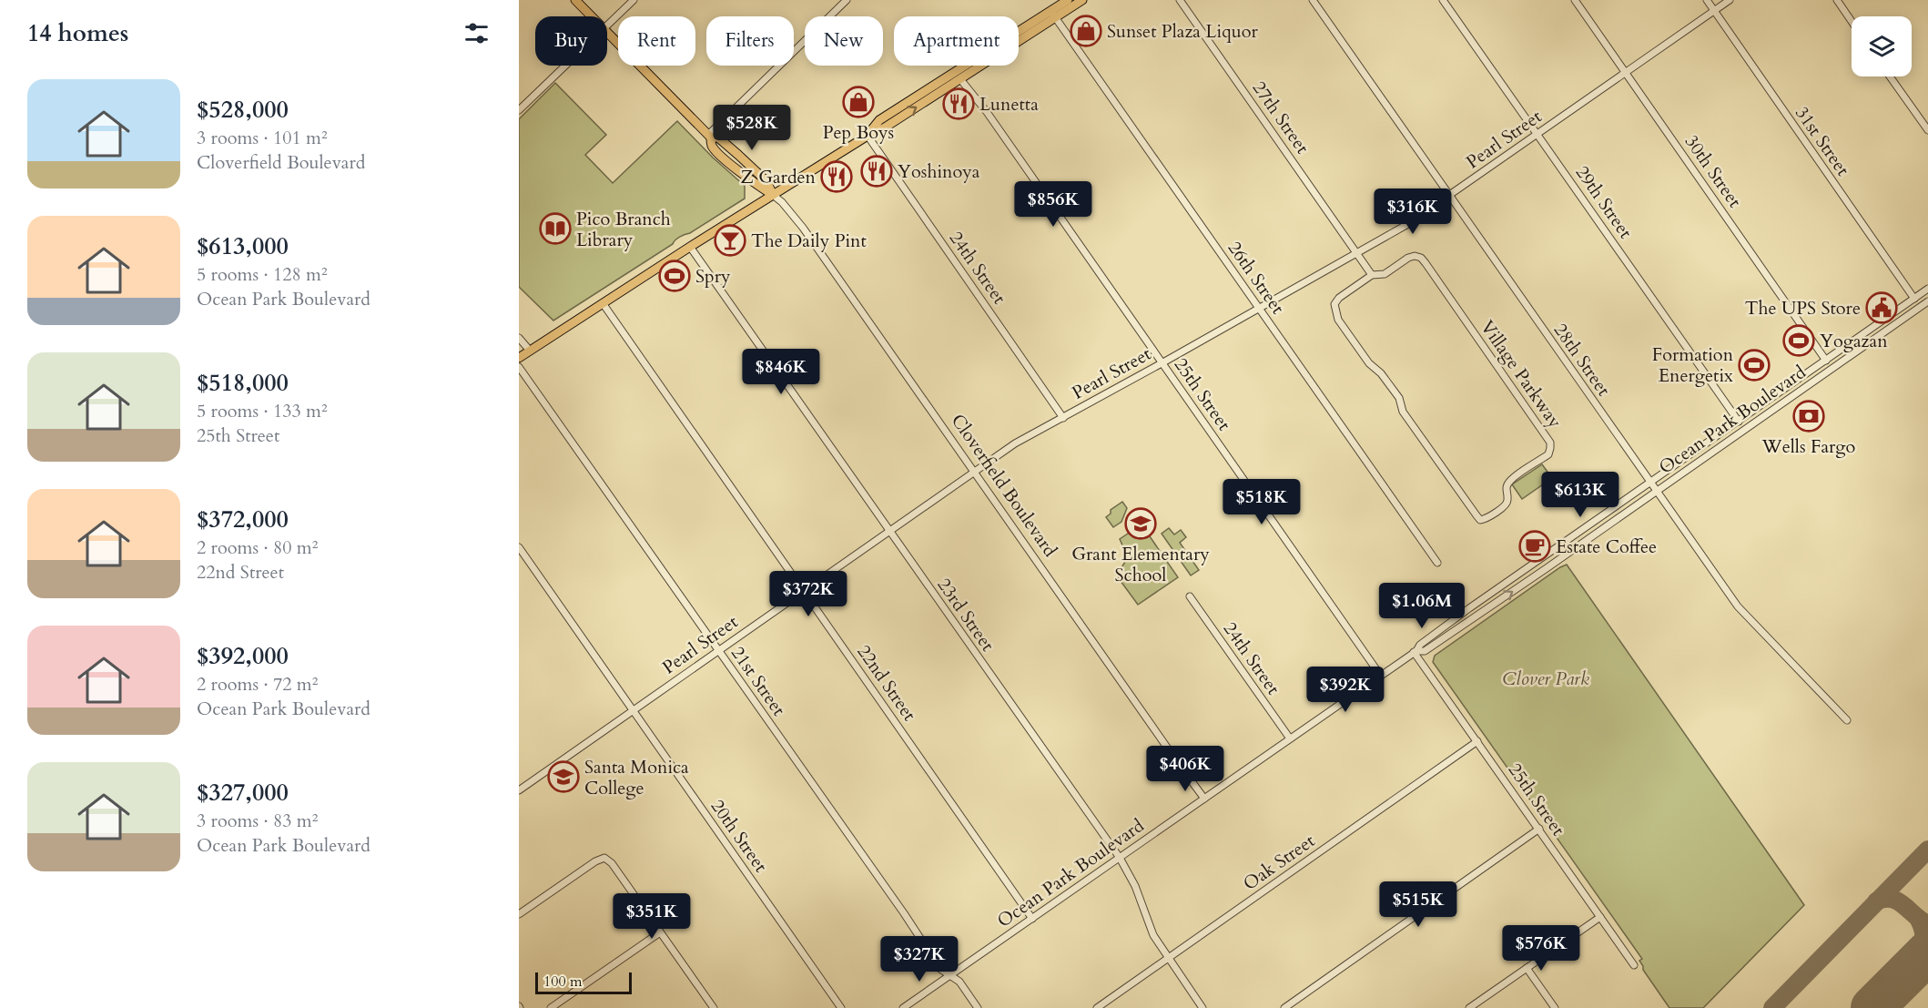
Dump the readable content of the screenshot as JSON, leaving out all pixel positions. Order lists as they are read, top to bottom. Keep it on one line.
{"streets":{"main road":["Cloverfield Boulevard"],"street":["27th Street","Pearl Street","31st Street","30th Street","29th Street","24th Street","26th Street","28th Street","Village Parkway","25th Street","Ocean Park Boulevard","23rd Street","21st Street","22nd Street","20th Street","Oak Street"]},"crossings":[["27th Street","Pearl Street"],["27th Street","Village Parkway"],["Pearl Street","31st Street"],["Pearl Street","30th Street"],["Pearl Street","29th Street"],["Pearl Street","24th Street"],["Pearl Street","26th Street"],["Pearl Street","28th Street"],["Pearl Street","25th Street"],["Pearl Street","Cloverfield Boulevard"],["Pearl Street","23rd Street"],["Pearl Street","21st Street"],["Pearl Street","22nd Street"],["Pearl Street","20th Street"],["31st Street","Ocean Park Boulevard"],["30th Street","Ocean Park Boulevard"],["29th Street","Ocean Park Boulevard"],["24th Street","Ocean Park Boulevard"],["28th Street","Ocean Park Boulevard"],["25th Street","Ocean Park Boulevard"],["25th Street","Oak Street"],["Ocean Park Boulevard","Cloverfield Boulevard"],["Ocean Park Boulevard","23rd Street"],["Ocean Park Boulevard","21st Street"],["Ocean Park Boulevard","22nd Street"],["23rd Street","Oak Street"]],"parks":["Clover Park"],"places":{"shop":["Sunset Plaza Liquor","Pep Boys"],"restaurant":["Lunetta","Yoshinoya","Z Garden"],"library":["Pico Branch Library"],"bar":["The Daily Pint"],"sports":["Spry","Yogazan","Formation Energetix"],"public building":["The UPS Store"],"bank":["Wells Fargo"],"school or university":["Grant Elementary School","Santa Monica College"],"cafe":["Estate Coffee"]},"scale_bar":"100 m","page":{"heading":"14 homes","chip":["Buy","Rent","Filters","New","Apartment"],"list":[{"name":"$528,000","note":"3 rooms · 101 m² · Cloverfield Boulevard"},{"name":"$613,000","note":"5 rooms · 128 m² · Ocean Park Boulevard"},{"name":"$518,000","note":"5 rooms · 133 m² · 25th Street"},{"name":"$372,000","note":"2 rooms · 80 m² · 22nd Street"},{"name":"$392,000","note":"2 rooms · 72 m² · Ocean Park Boulevard"},{"name":"$327,000","note":"3 rooms · 83 m² · Ocean Park Boulevard"}],"price":["$528K","$856K","$316K","$846K","$613K","$518K","$372K","$1.06M","$392K","$406K","$515K","$351K","$576K","$327K"],"scale":"100 m"}}
